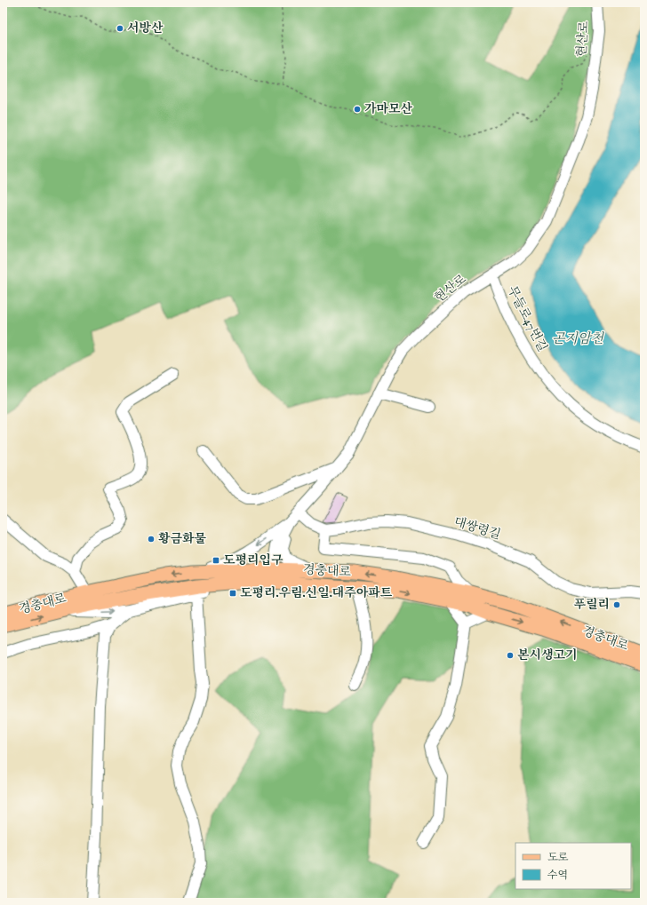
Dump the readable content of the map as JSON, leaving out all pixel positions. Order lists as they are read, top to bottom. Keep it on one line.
{"streets":{"main road":["경충대로"],"street":["현산로","무들로47번길","대쌍령길"]},"crossings":[["현산로","무들로47번길"],["현산로","경충대로"]],"water":["곤지암천"],"places":{"other":["서방산","가마모산","황금화물","푸릴리","본시생고기"],"transit":["도평리입구","도평리.우림.신일.대주아파트"]},"legend":["도로","수역"]}
